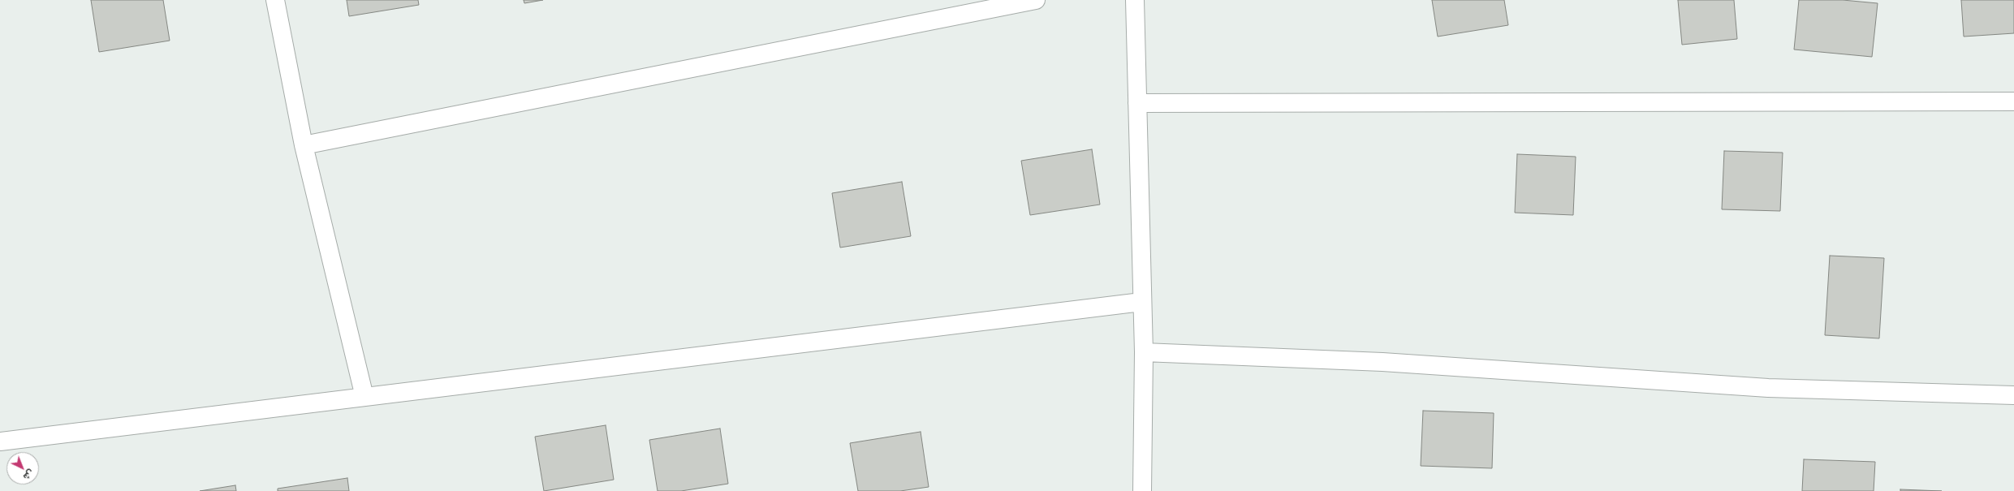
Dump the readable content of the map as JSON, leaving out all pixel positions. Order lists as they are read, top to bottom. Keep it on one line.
{"north":"bottom right"}
